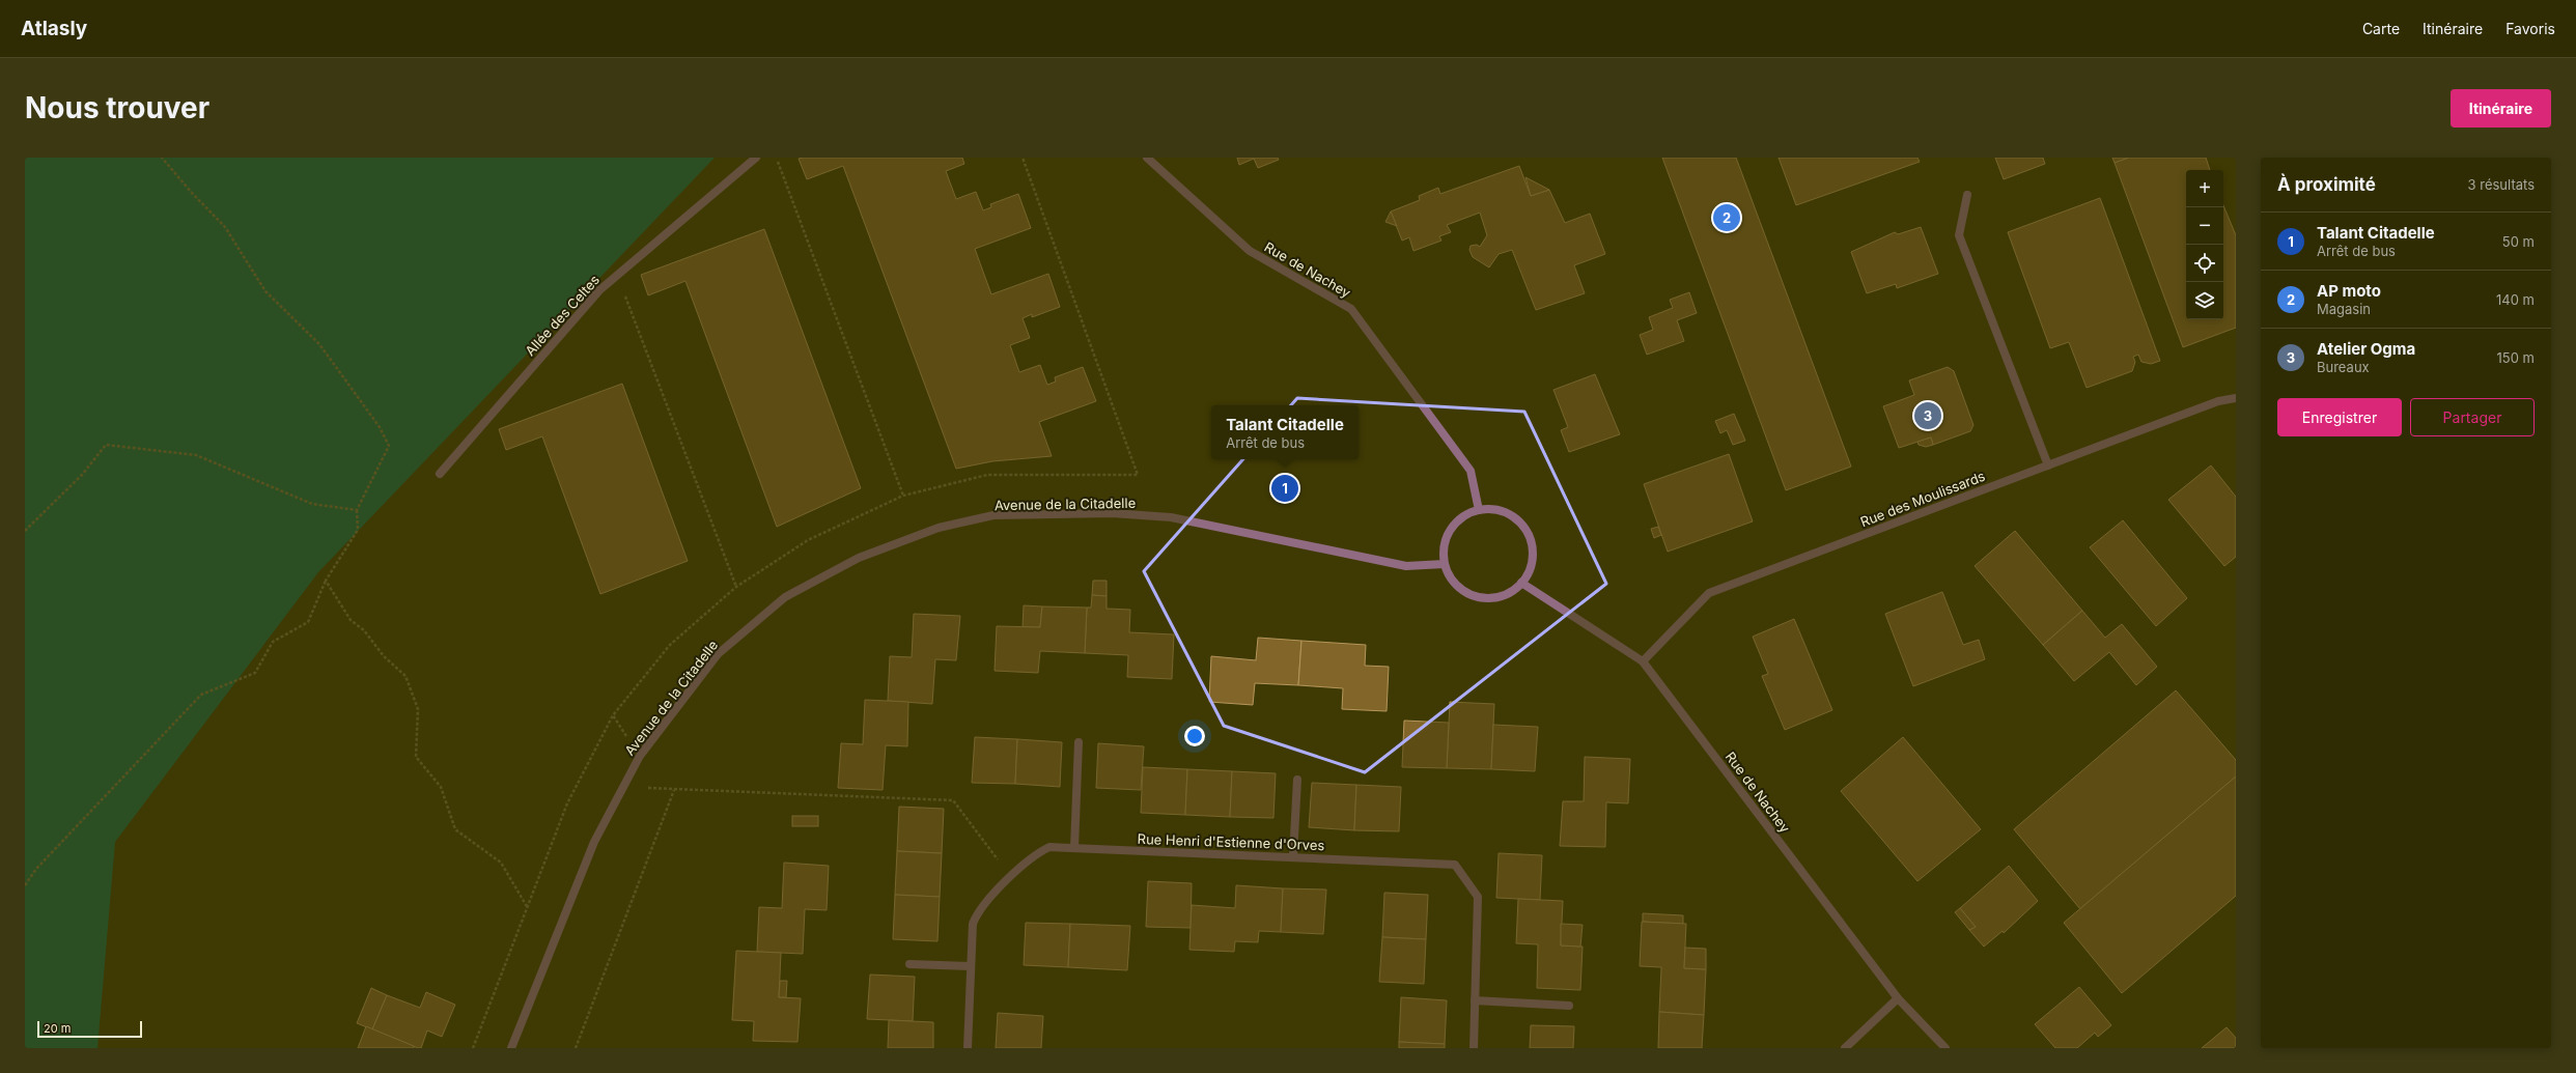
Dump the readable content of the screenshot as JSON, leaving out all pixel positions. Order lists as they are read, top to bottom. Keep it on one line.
{"streets":{"street":["Rue de Nachey","Allée des Celtes","Rue des Moulissards","Avenue de la Citadelle","Rue Henri d'Estienne d'Orves"]},"crossings":[["Rue de Nachey","Rue des Moulissards"],["Rue de Nachey","Avenue de la Citadelle"]],"scale_bar":"20 m","page":{"header":"Atlasly","nav":["Carte","Itinéraire","Favoris"],"buttons":["Itinéraire",["Enregistrer","Partager"]],"title":"Nous trouver","heading":["À proximité","3 résultats"],"map_buttons":["+","−"],"pins":["2","3","1"],"list":[{"mark":"1","name":"Talant Citadelle","note":"Arrêt de bus","value":"50 m"},{"mark":"2","name":"AP moto","note":"Magasin","value":"140 m"},{"mark":"3","name":"Atelier Ogma","note":"Bureaux","value":"150 m"}],"popup":["Talant Citadelle","Arrêt de bus"],"scale":"20 m"}}
